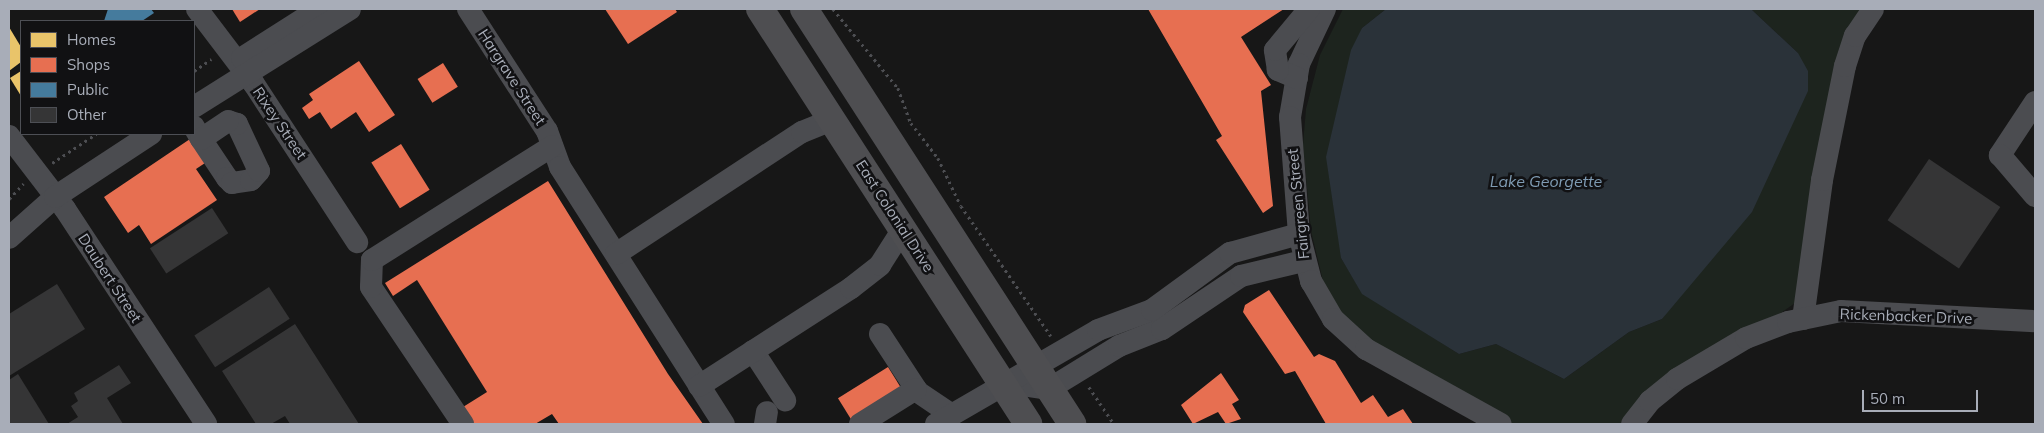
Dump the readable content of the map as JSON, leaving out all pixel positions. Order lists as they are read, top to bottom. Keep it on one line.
{"streets":{"highway":["East Colonial Drive"],"street":["Hargrave Street","Rixey Street","Fairgreen Street","Daubert Street","Rickenbacker Drive"]},"water":["Lake Georgette"],"legend":["Homes","Shops","Public","Other"],"scale_bar":"50 m"}
